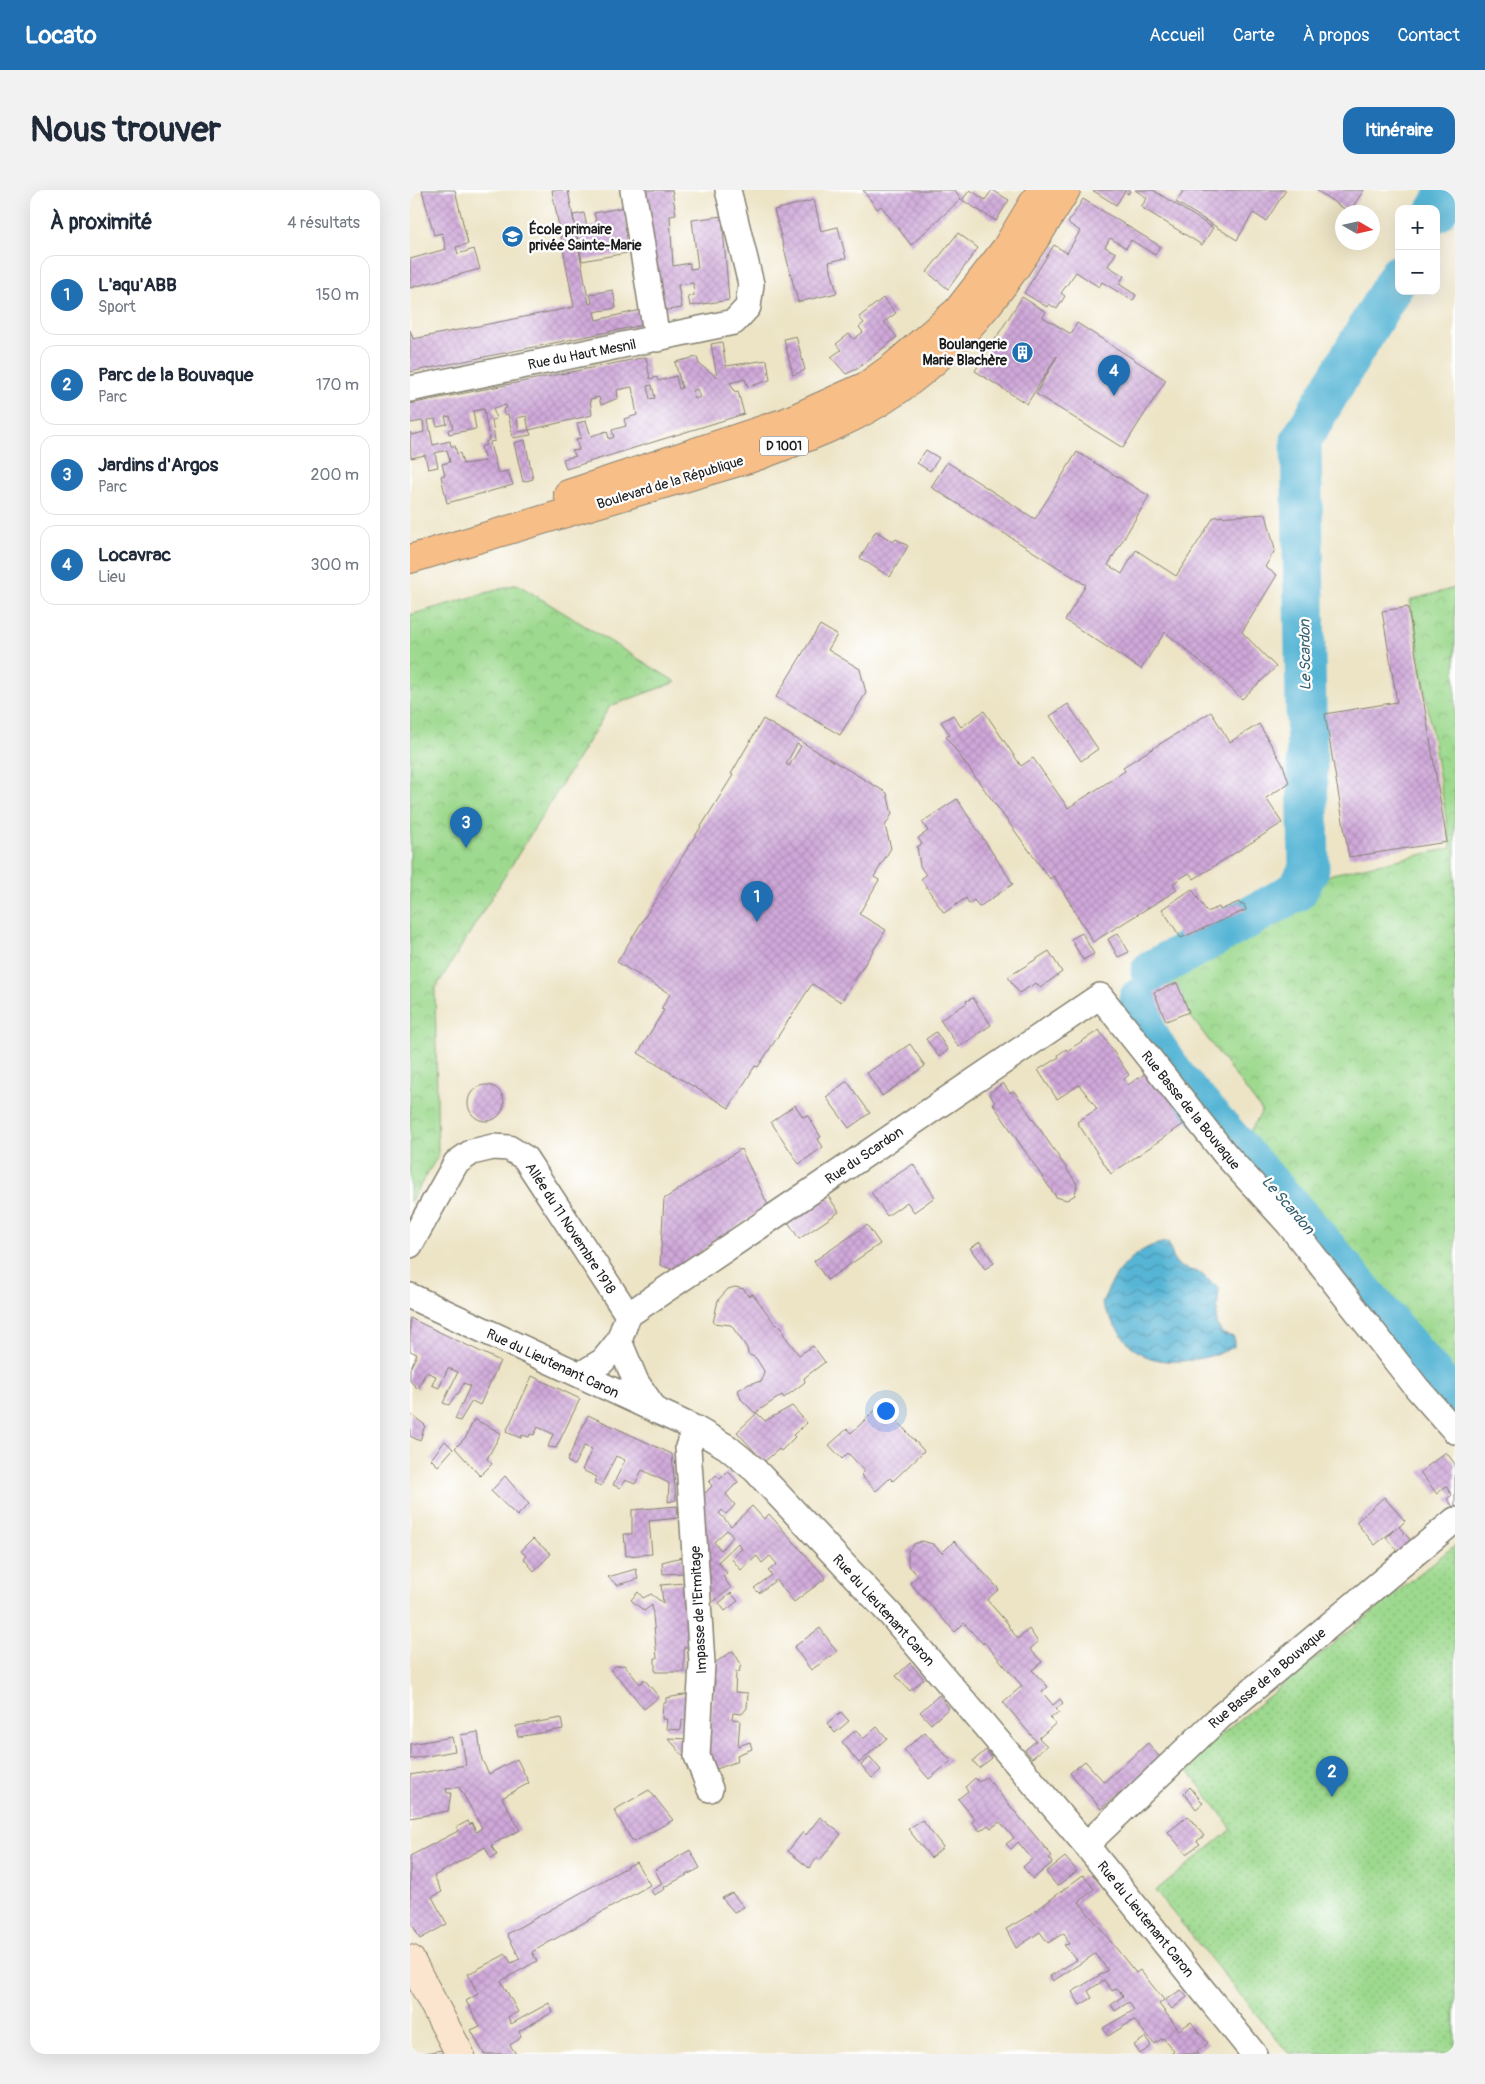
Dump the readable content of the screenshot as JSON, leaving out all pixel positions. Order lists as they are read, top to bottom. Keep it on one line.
{"streets":{"main road":["D 1001","Boulevard de la République"],"street":["Rue du Haut Mesnil","Rue Basse de la Bouvaque","Rue du Scardon","Allée du 11 Novembre 1918","Rue du Lieutenant Caron","Impasse de l'Ermitage"]},"crossings":[["Rue Basse de la Bouvaque","Rue du Scardon"],["Rue Basse de la Bouvaque","Rue du Lieutenant Caron"],["Rue du Scardon","Allée du 11 Novembre 1918"],["Rue du Lieutenant Caron","Impasse de l'Ermitage"]],"water":["Le Scardon"],"places":{"school or university":["École primaire privée Sainte-Marie"],"building":["Boulangerie Marie Blachère"]},"north":"right","page":{"header":"Locato","nav":["Accueil","Carte","À propos","Contact"],"buttons":"Itinéraire","title":"Nous trouver","heading":["À proximité","4 résultats"],"map_buttons":["+","−"],"list":[{"mark":"1","name":"L'aqu'ABB","note":"Sport","value":"150 m"},{"mark":"2","name":"Parc de la Bouvaque","note":"Parc","value":"170 m"},{"mark":"3","name":"Jardins d'Argos","note":"Parc","value":"200 m"},{"mark":"4","name":"Locavrac","note":"Lieu","value":"300 m"}],"pins":["4","3","1","2"]}}
